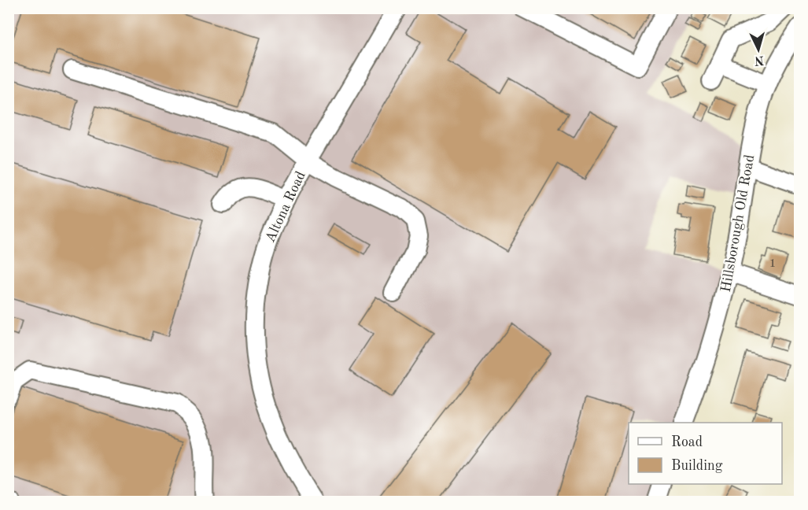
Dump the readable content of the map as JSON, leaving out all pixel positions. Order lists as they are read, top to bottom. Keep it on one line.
{"streets":{"street":["Altona Road","Hillsborough Old Road"]},"house_numbers":["1"],"legend":["Road","Building"],"north":"bottom"}
